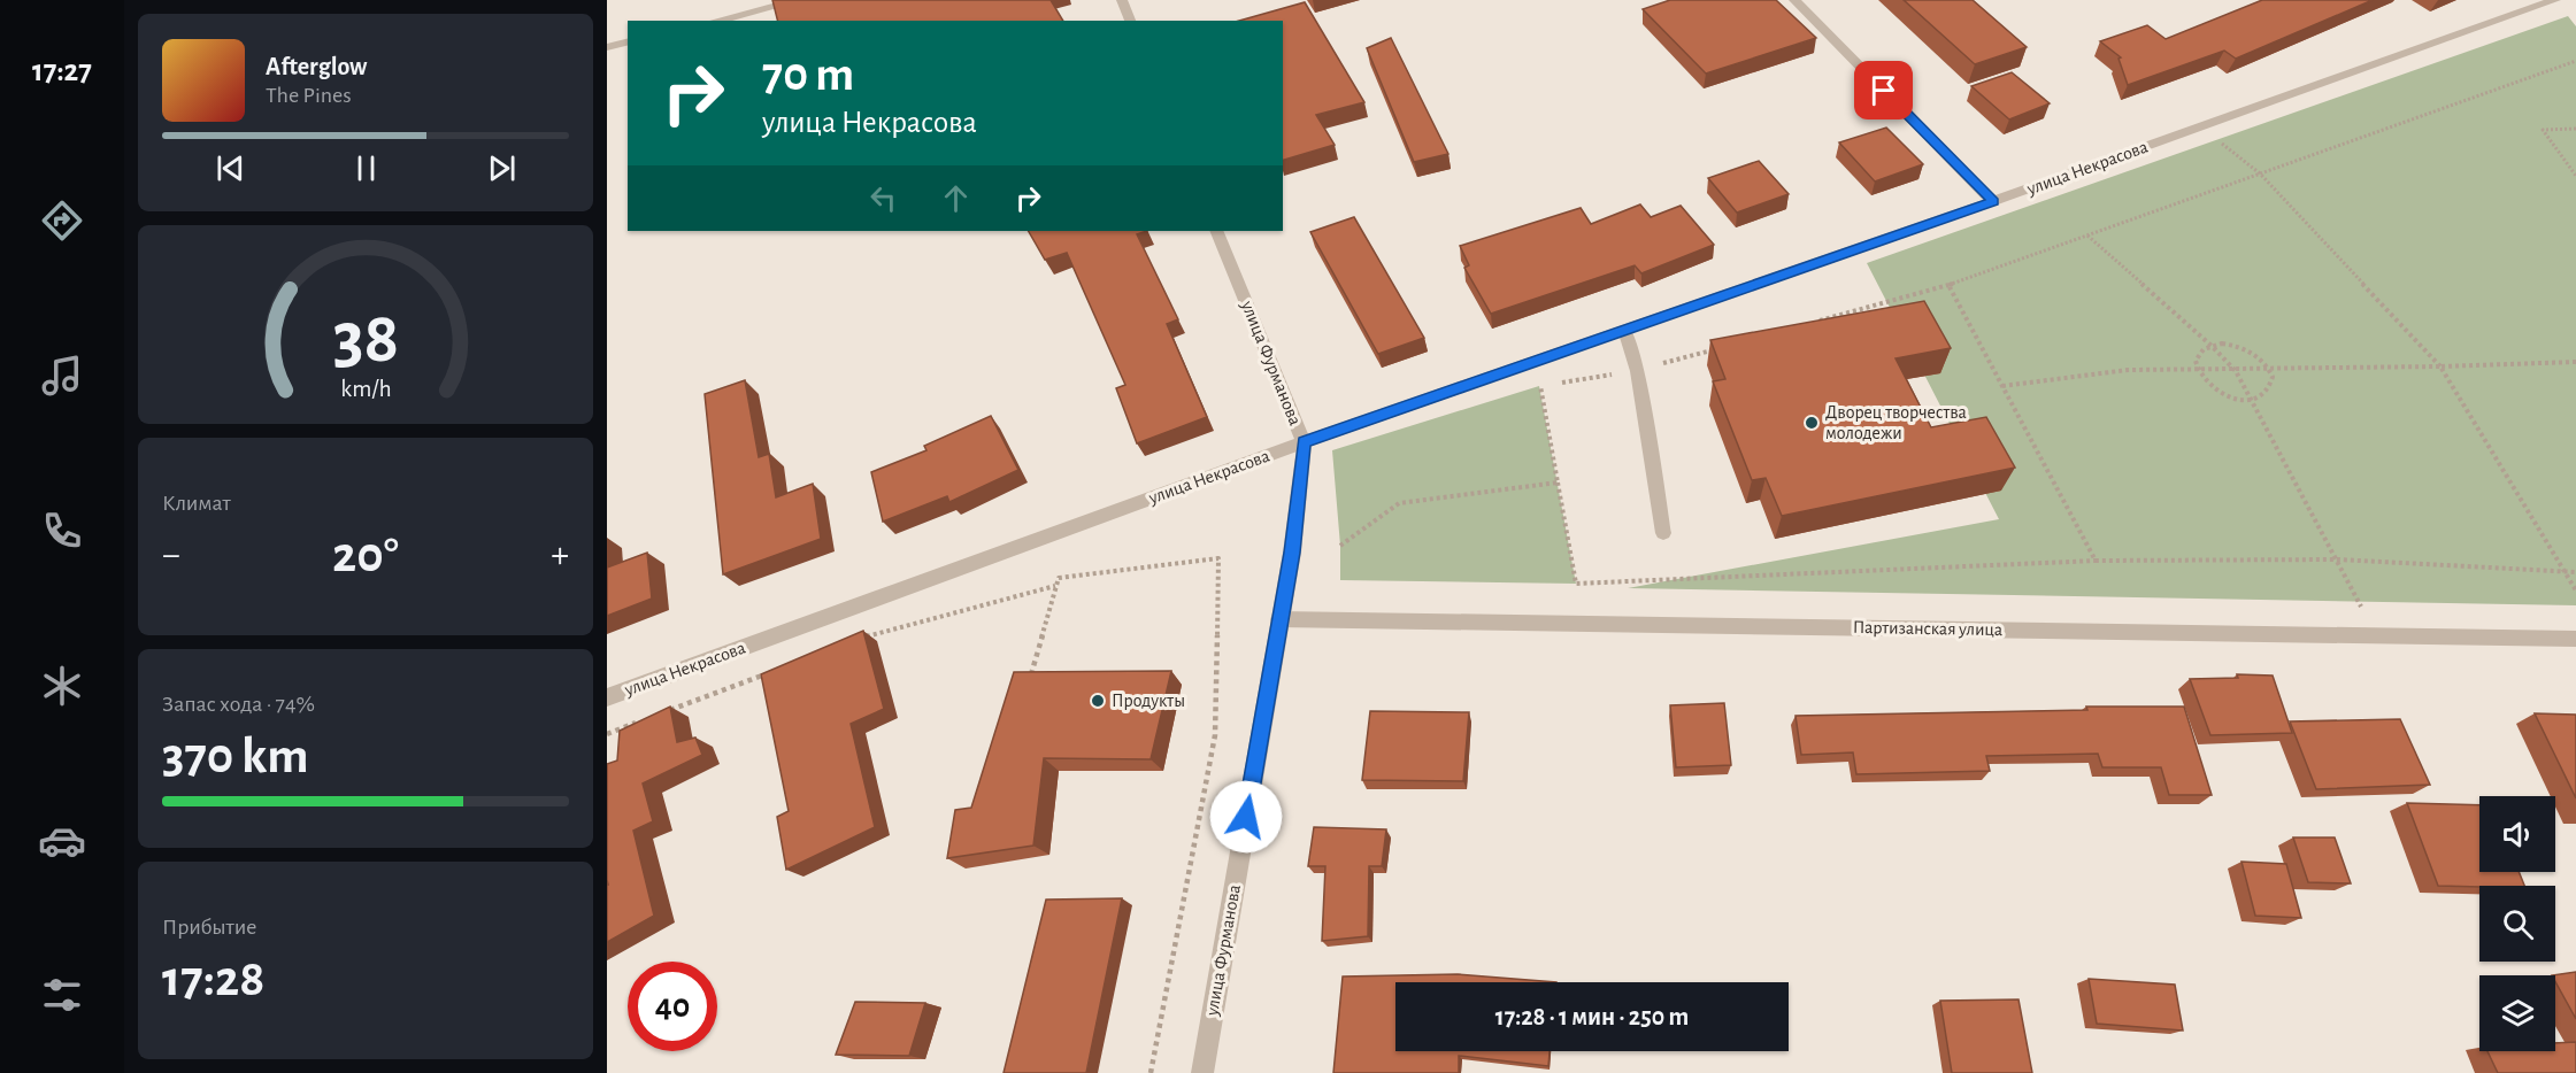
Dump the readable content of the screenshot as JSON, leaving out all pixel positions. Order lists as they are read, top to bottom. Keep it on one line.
{"streets":{"street":["улица Некрасова","улица Фурманова","Партизанская улица"]},"crossings":[["улица Некрасова","улица Фурманова"],["улица Фурманова","Партизанская улица"]],"places":["Дворец творчества молодежи","Продукты"],"page":{"tabs":"17:27","turn":["70 m","улица Некрасова"],"song":["Afterglow","The Pines"],"tile":["Климат",["Запас хода · 74%","370 km"],["Прибытие","17:28"]],"heat":["−","20°","+"],"limit":"40","trip":"17:28 · 1 мин · 250 m","gauge":["38","km/h"]}}
